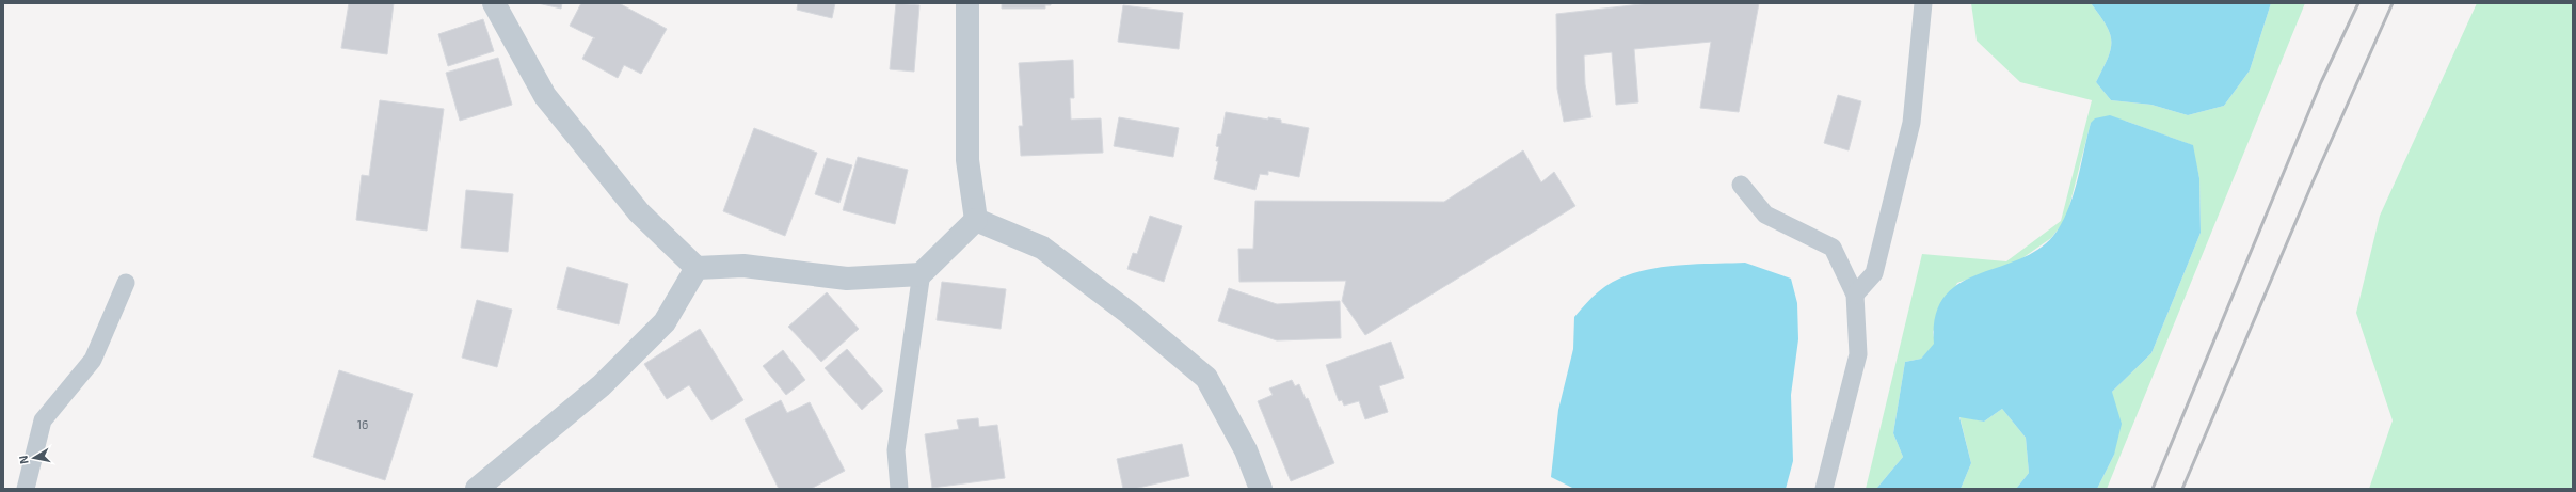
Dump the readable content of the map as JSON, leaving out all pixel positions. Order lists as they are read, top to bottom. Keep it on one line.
{"house_numbers":["16"],"north":"left"}
